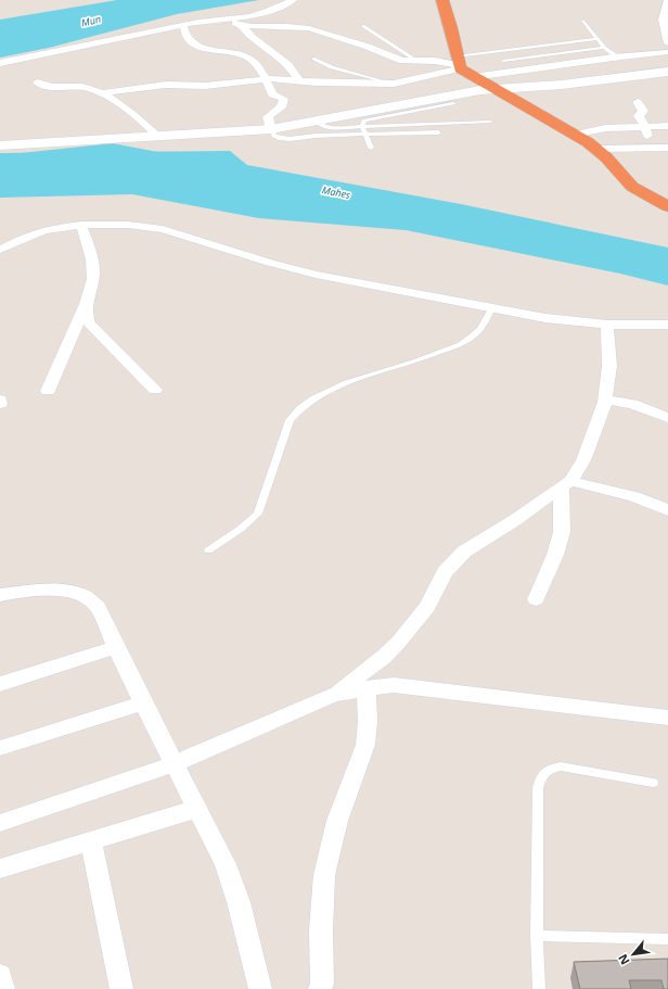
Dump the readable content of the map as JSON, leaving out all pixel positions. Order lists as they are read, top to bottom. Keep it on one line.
{"water":["Mun","Mahes"],"north":"bottom left"}
